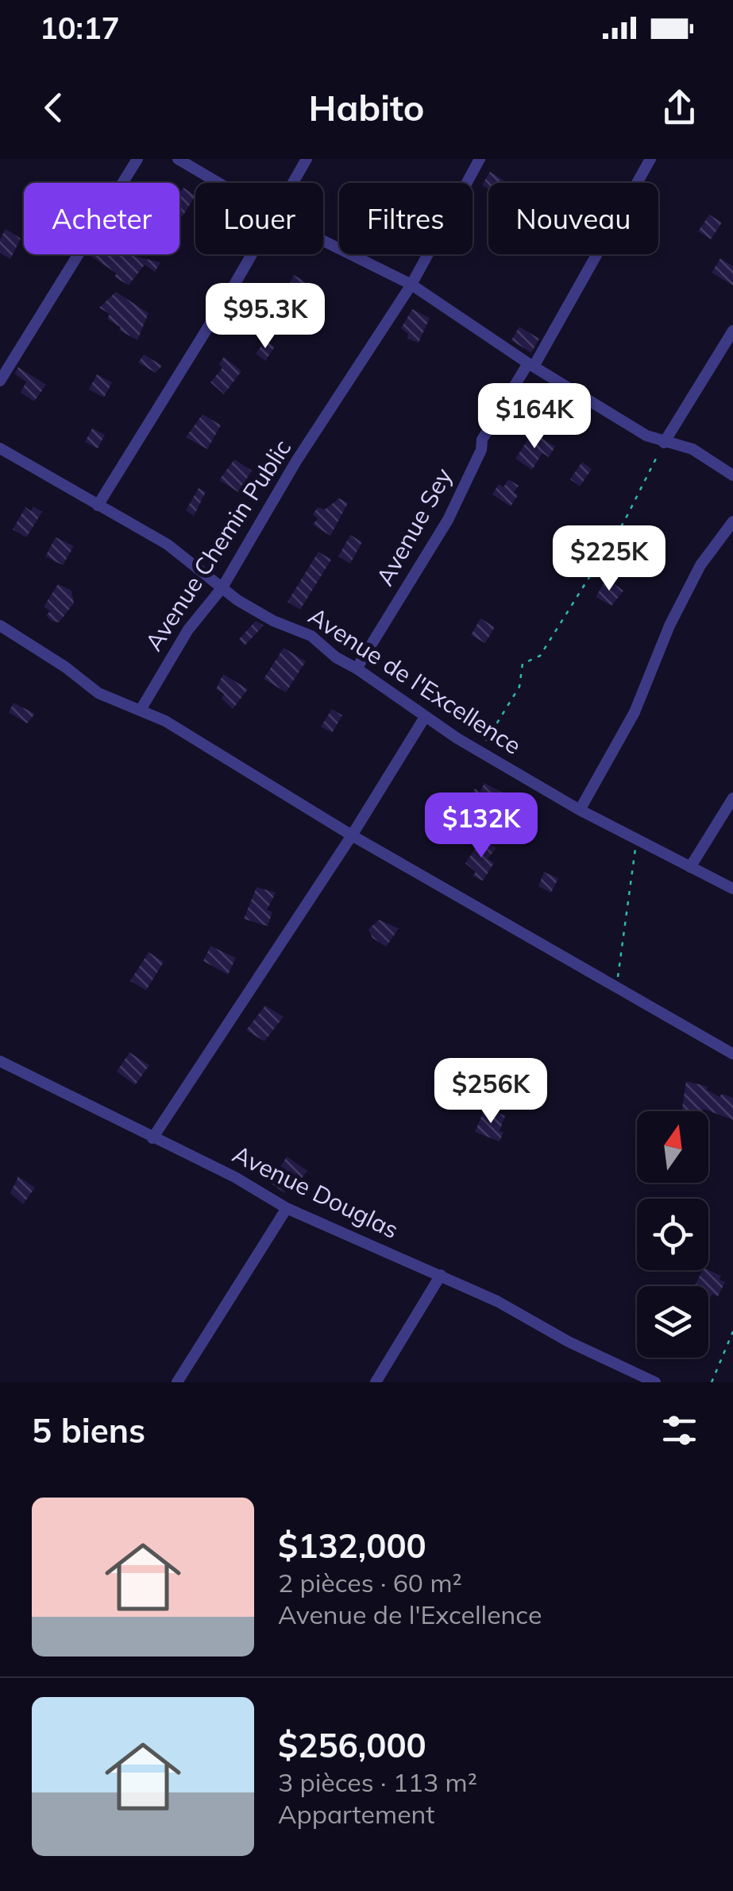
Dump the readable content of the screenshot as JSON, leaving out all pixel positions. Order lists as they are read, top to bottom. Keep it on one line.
{"streets":{"street":["Avenue Sey","Avenue Chemin Public","Avenue de l'Excellence","Avenue Douglas"]},"crossings":[["Avenue Sey","Avenue de l'Excellence"],["Avenue Chemin Public","Avenue de l'Excellence"]],"north":"top","page":{"status":"10:17","header":"Habito","chip":["Acheter","Louer","Filtres","Nouveau"],"price":["$95.3K","$164K","$225K","$132K","$256K"],"heading":"5 biens","list":[{"name":"$132,000","note":"2 pièces · 60 m² · Avenue de l'Excellence"},{"name":"$256,000","note":"3 pièces · 113 m² · Appartement"}]}}
